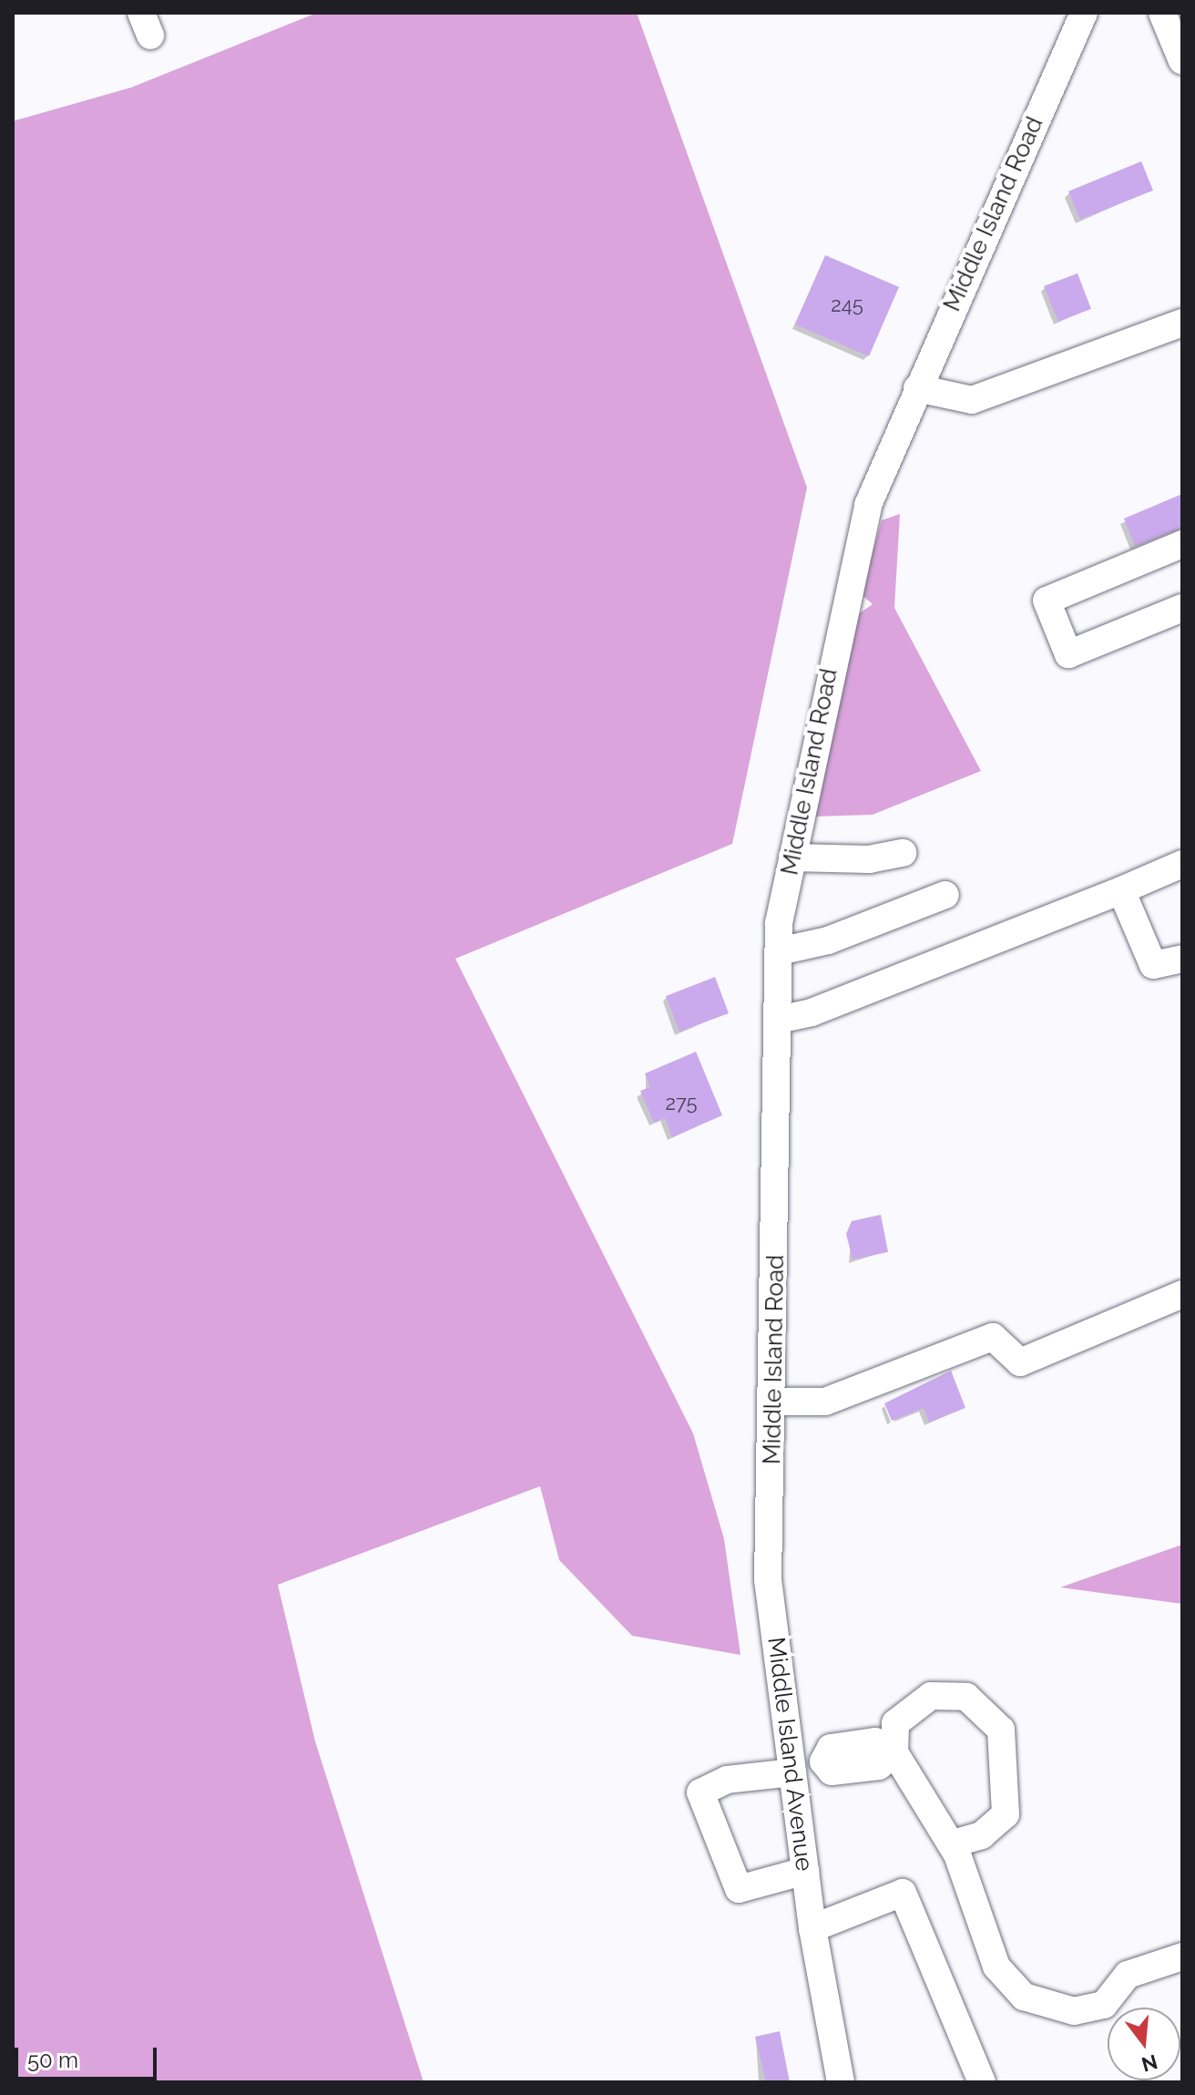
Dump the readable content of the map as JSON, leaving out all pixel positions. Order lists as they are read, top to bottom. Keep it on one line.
{"streets":{"street":["Middle Island Road","Middle Island Avenue"]},"crossings":[["Middle Island Road","Middle Island Avenue"]],"house_numbers":["245","275"],"scale_bar":"50 m","north":"bottom"}
